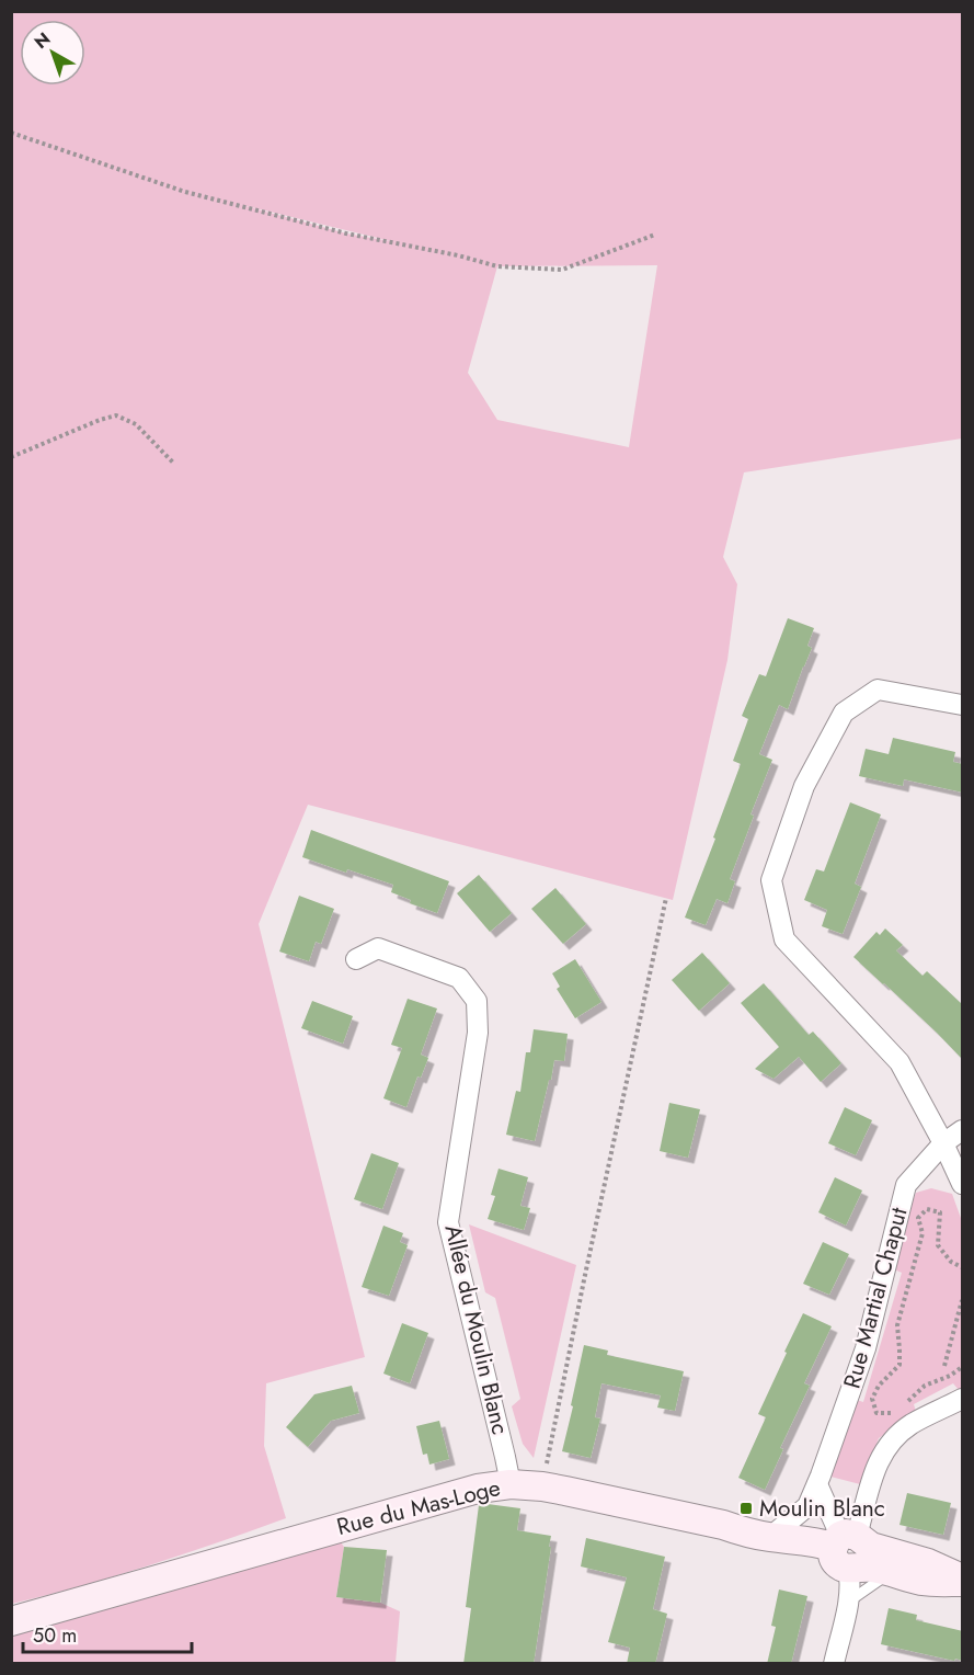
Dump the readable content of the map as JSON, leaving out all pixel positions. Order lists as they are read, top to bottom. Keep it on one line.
{"streets":{"main road":["Rue du Mas-Loge"],"street":["Rue Martial Chaput","Allée du Moulin Blanc"]},"crossings":[["Rue Martial Chaput","Rue du Mas-Loge"],["Allée du Moulin Blanc","Rue du Mas-Loge"]],"places":{"transit":["Moulin Blanc"]},"scale_bar":"50 m","north":"top left"}
